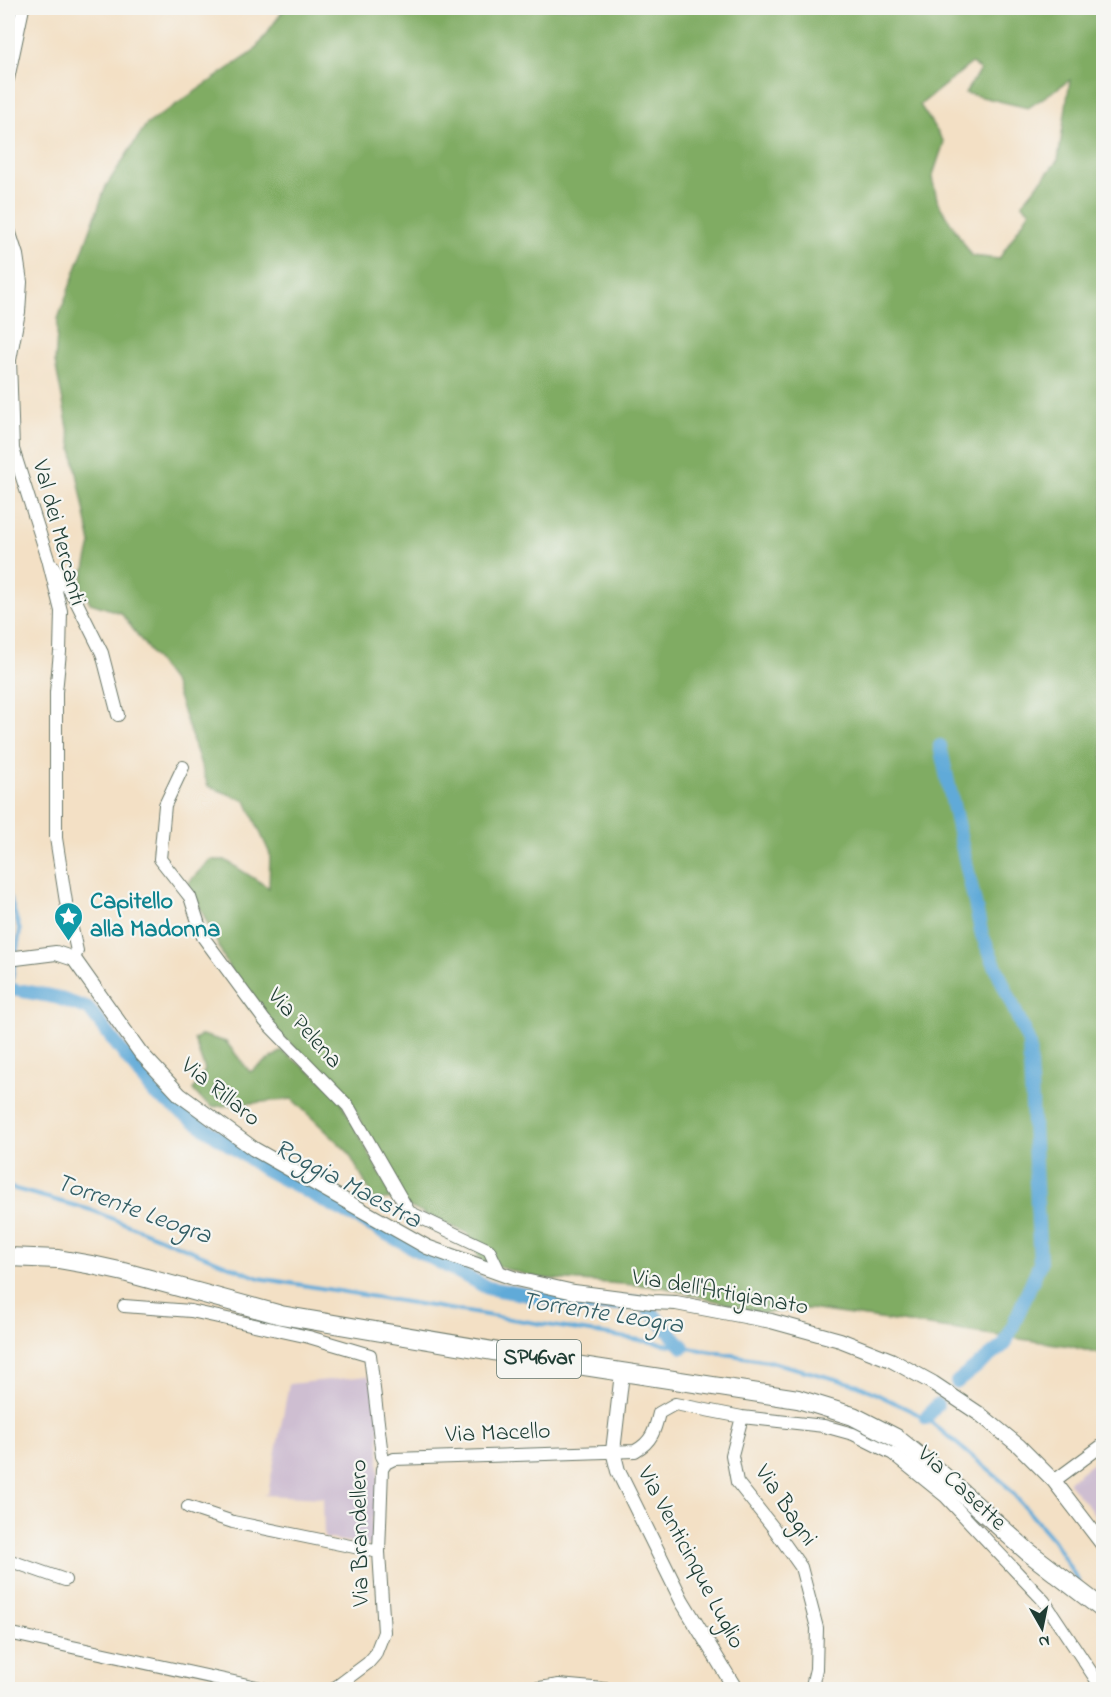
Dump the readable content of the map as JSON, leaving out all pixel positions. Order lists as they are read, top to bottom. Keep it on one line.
{"streets":{"main road":["SP46var"],"street":["Val dei Mercanti","Via Pelena","Via Rillaro","Via dell'Artigianato","Via Macello","Via Casette","Via Bagni","Via Brandellero","Via Venticinque Luglio"]},"crossings":[["Val dei Mercanti","Via Rillaro"],["Via Pelena","Via Rillaro"],["Via Rillaro","Via dell'Artigianato"],["SP46var","Via Venticinque Luglio"],["Via Macello","Via Casette"],["Via Macello","Via Brandellero"],["Via Macello","Via Venticinque Luglio"],["Via Casette","Via Bagni"],["Via Casette","Via Venticinque Luglio"]],"water":["Roggia Maestra","Torrente Leogra"],"places":{"place":["Capitello alla Madonna"]},"north":"bottom"}
